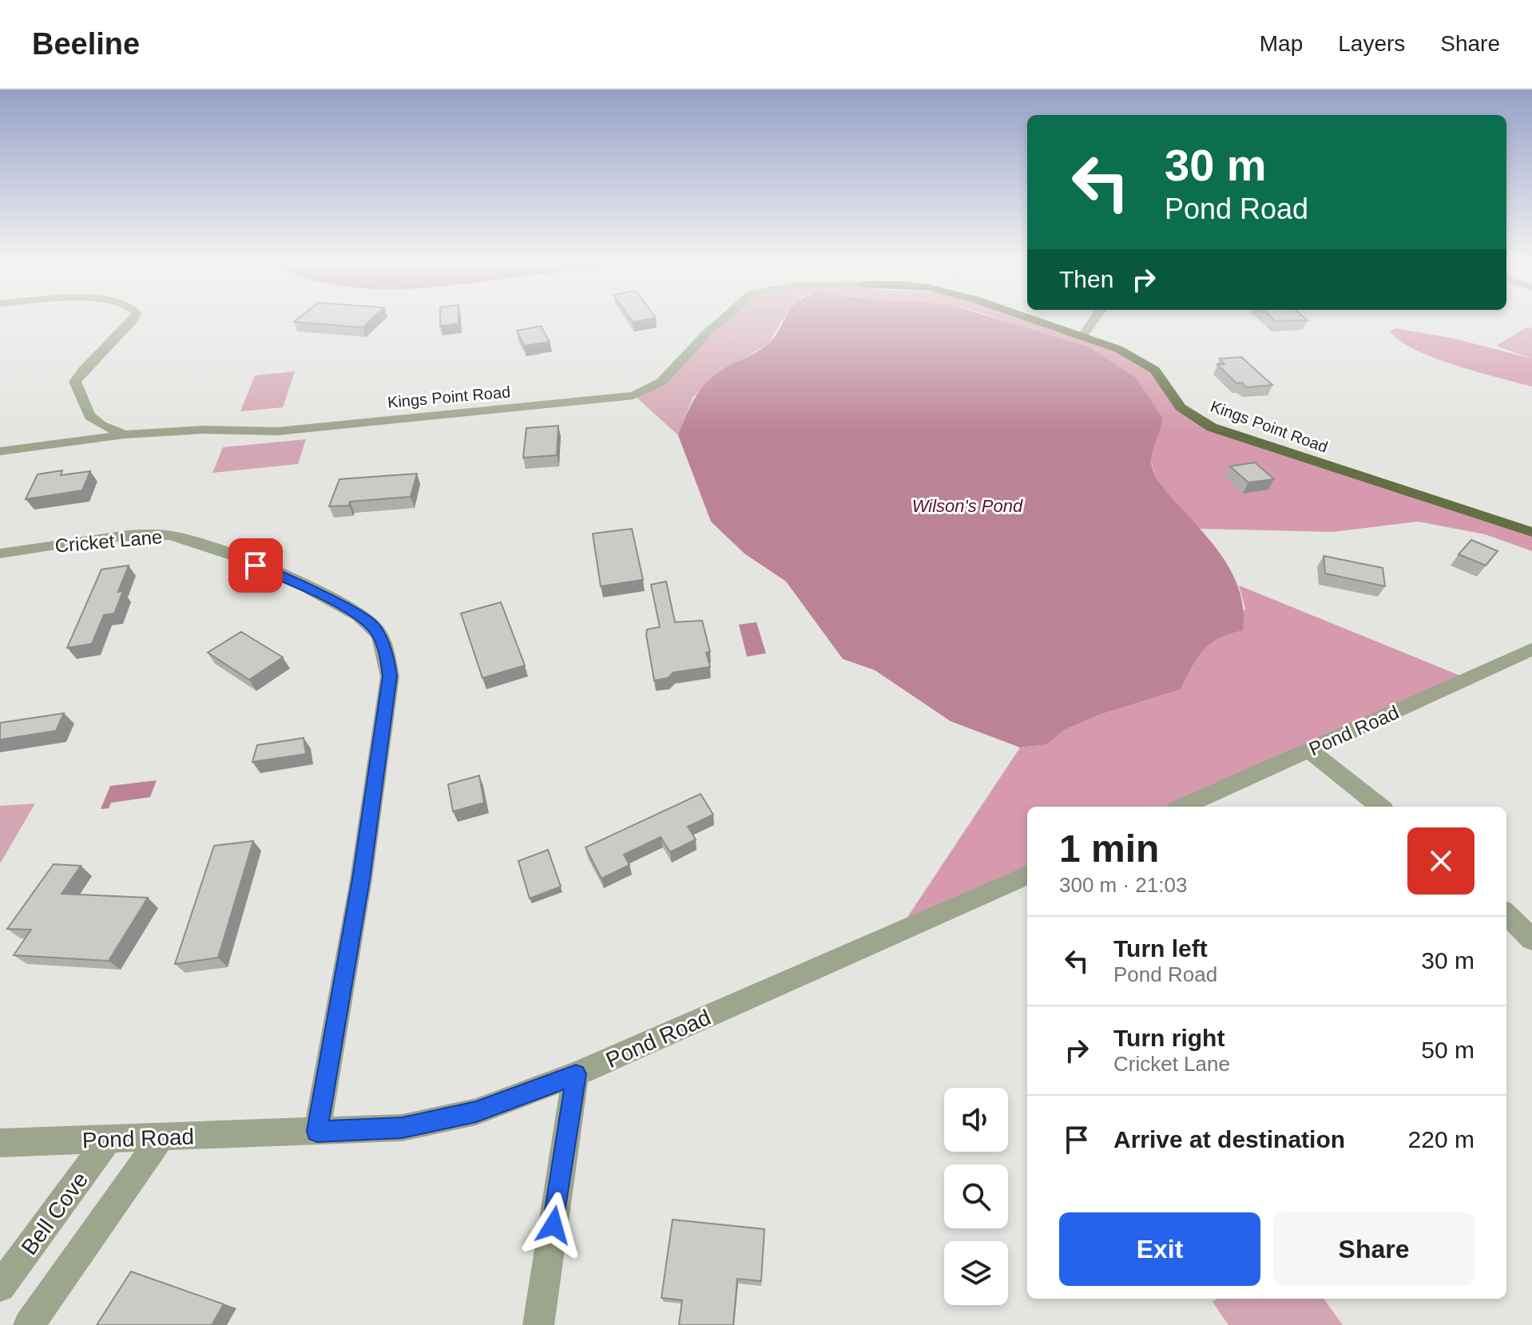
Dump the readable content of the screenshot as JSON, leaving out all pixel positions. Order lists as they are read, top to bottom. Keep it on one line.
{"streets":{"main road":["Kings Point Road"],"street":["Cricket Lane","Pond Road","Bell Cove"]},"crossings":[["Cricket Lane","Pond Road"],["Pond Road","Bell Cove"]],"water":["Wilson's Pond"],"page":{"header":"Beeline","nav":["Map","Layers","Share"],"turn":["30 m","Pond Road"],"then":"Then","heading":["1 min","300 m · 21:03"],"list":[{"name":"Turn left","note":"Pond Road","value":"30 m"},{"name":"Turn right","note":"Cricket Lane","value":"50 m"},{"name":"Arrive at destination","value":"220 m"}],"buttons":["Exit","Share"]}}
